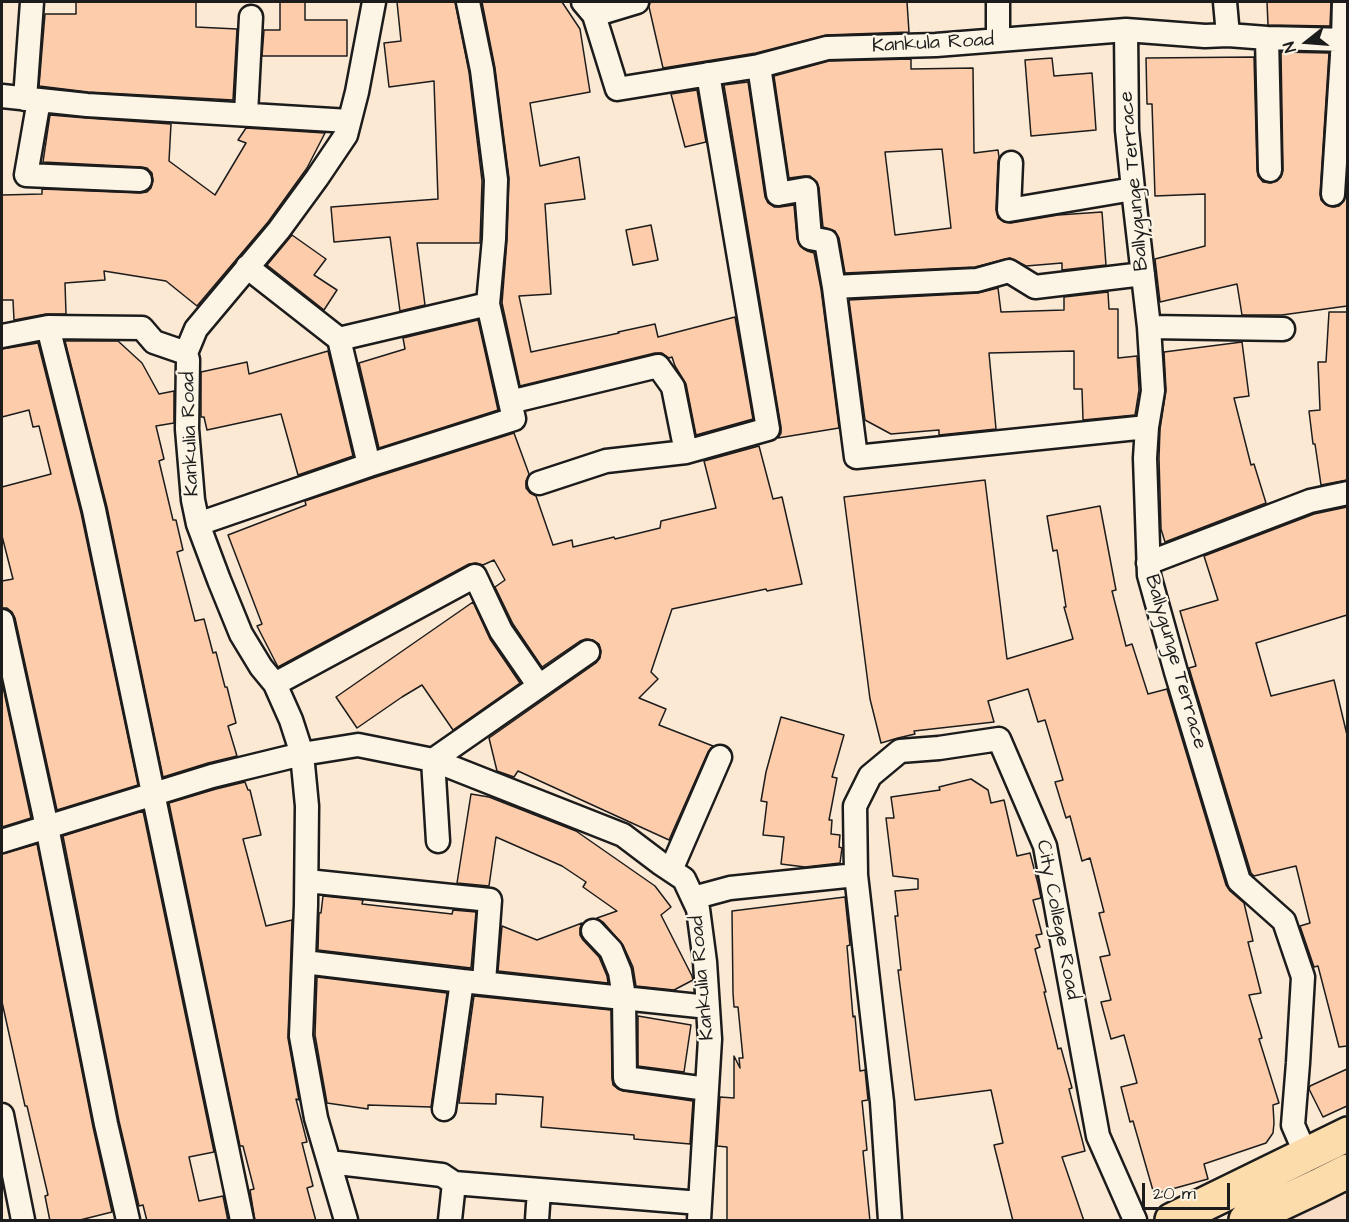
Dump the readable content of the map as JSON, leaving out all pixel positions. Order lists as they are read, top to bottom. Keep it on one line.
{"streets":{"street":["Kankula Road","Ballygunge Terrace","Kankulia Road","City College Road"]},"crossings":[["Kankula Road","Ballygunge Terrace"]],"scale_bar":"20 m","north":"left"}
